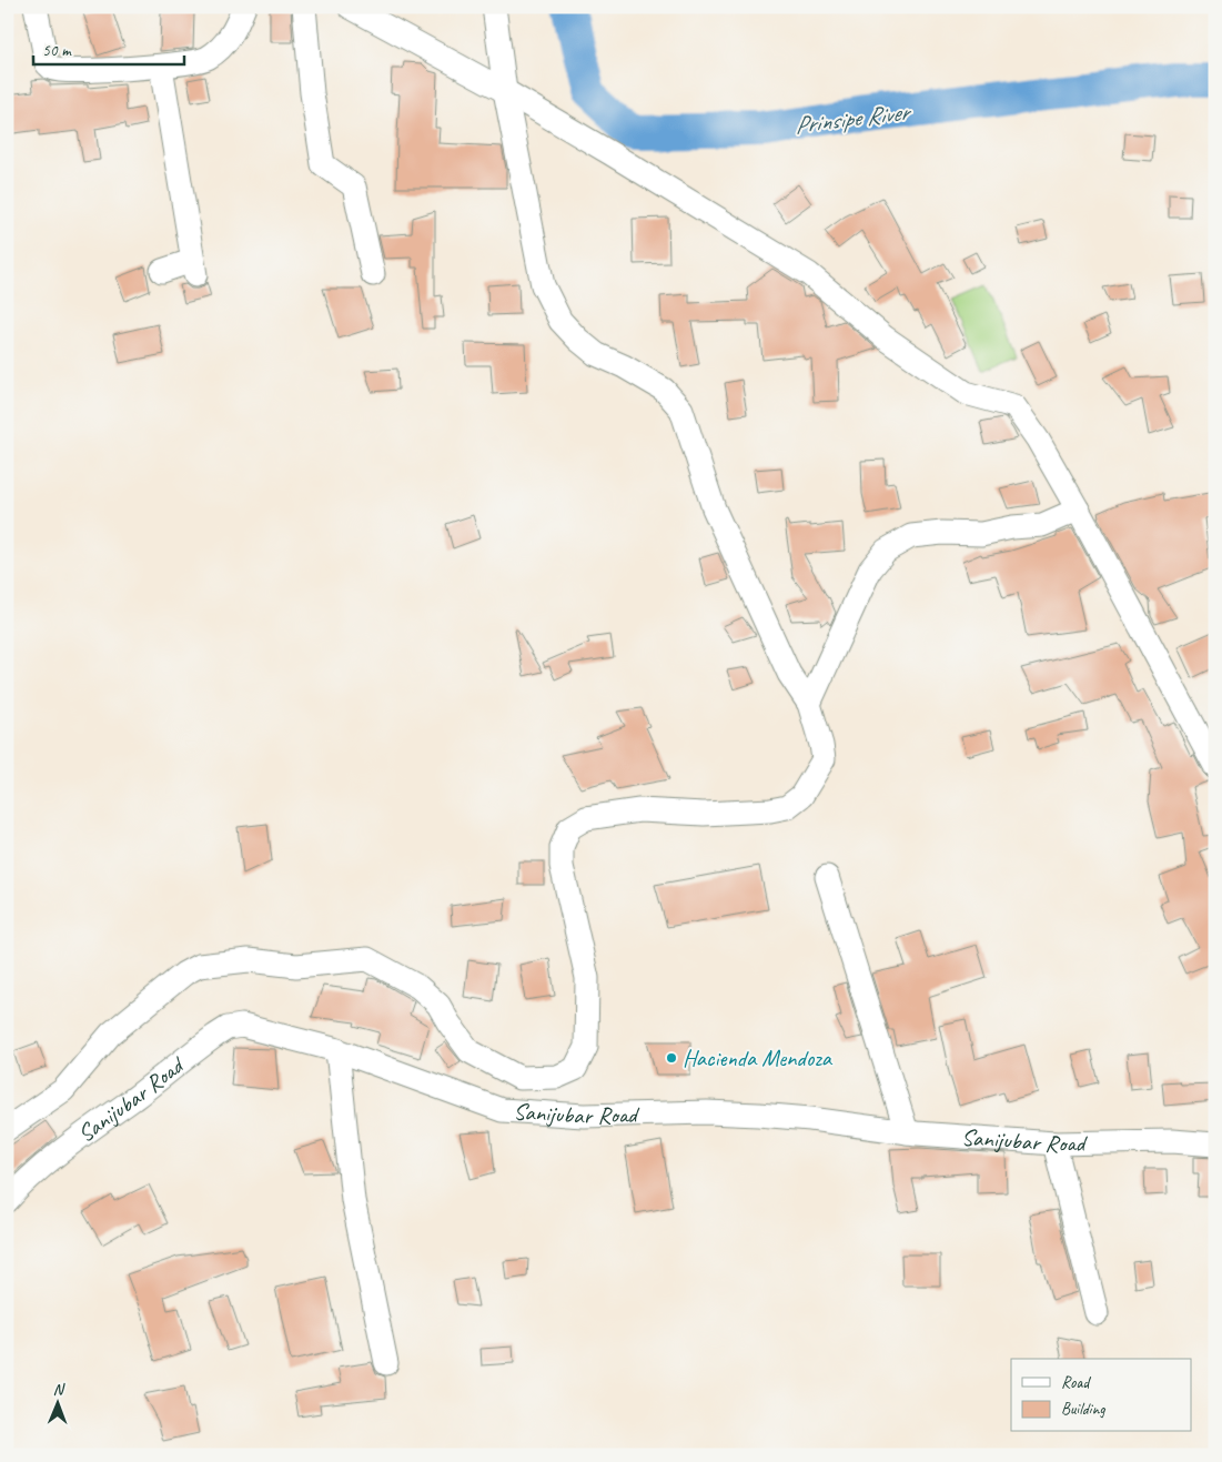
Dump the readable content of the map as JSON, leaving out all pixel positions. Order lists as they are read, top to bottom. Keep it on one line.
{"streets":{"street":["Sanijubar Road"]},"water":["Prinsipe River"],"places":["Hacienda Mendoza"],"legend":["Road","Building"],"scale_bar":"50 m","north":"top"}
